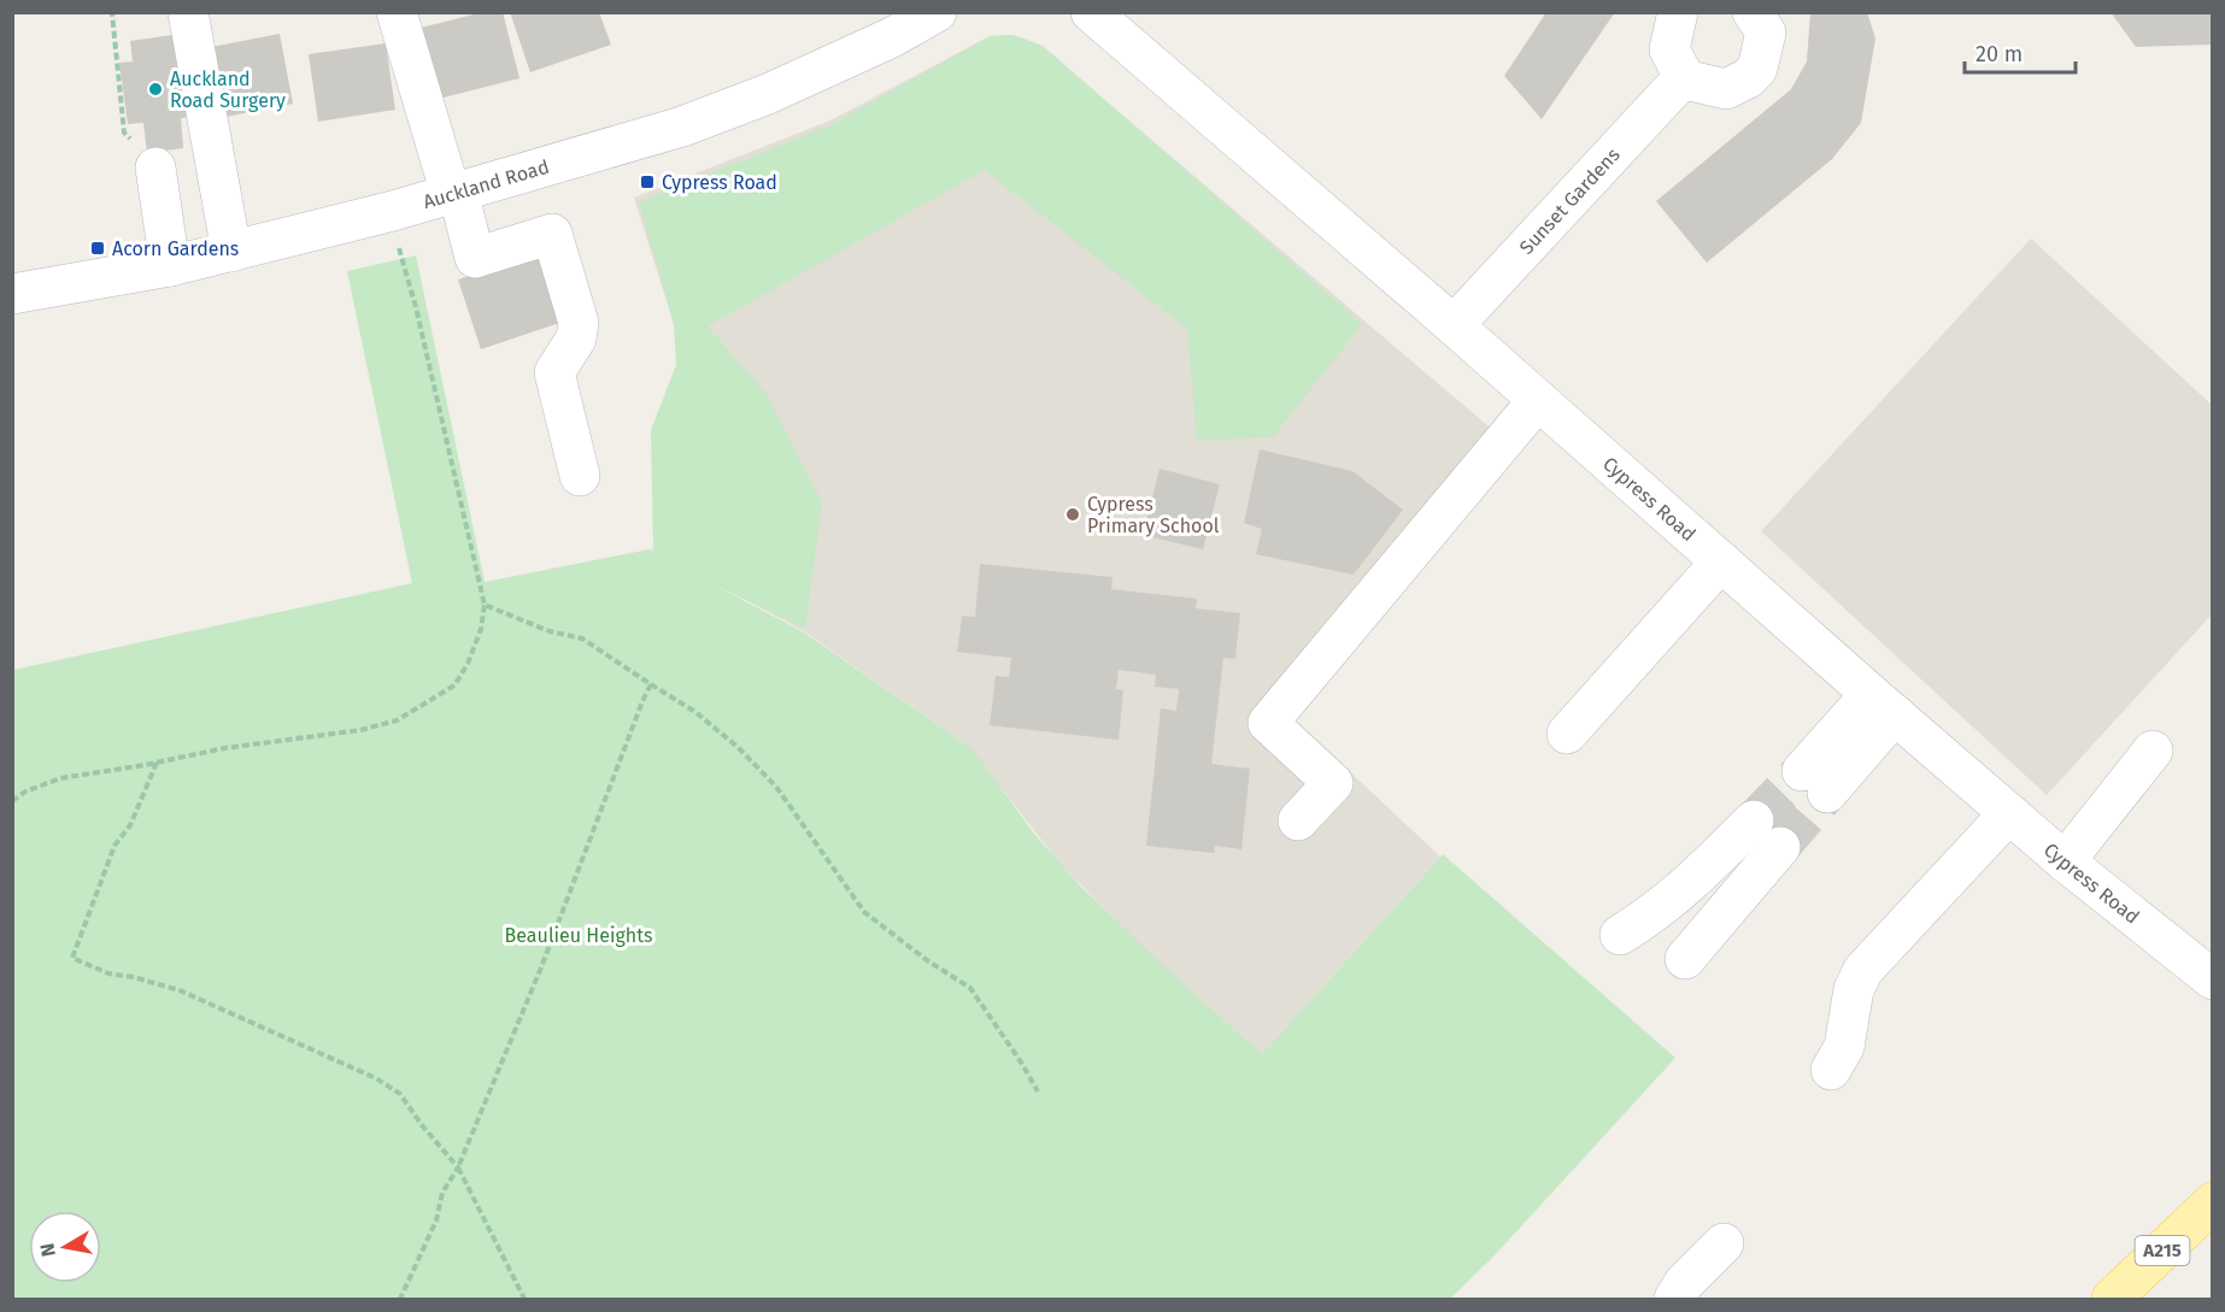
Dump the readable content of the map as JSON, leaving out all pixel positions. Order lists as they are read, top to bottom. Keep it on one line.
{"streets":{"main road":["A215"],"street":["Auckland Road","Sunset Gardens","Cypress Road"]},"crossings":[["Sunset Gardens","Cypress Road"]],"parks":["Beaulieu Heights"],"places":{"other":["Auckland Road Surgery","Cypress Primary School"],"transit":["Cypress Road","Acorn Gardens"]},"scale_bar":"20 m","north":"left"}
